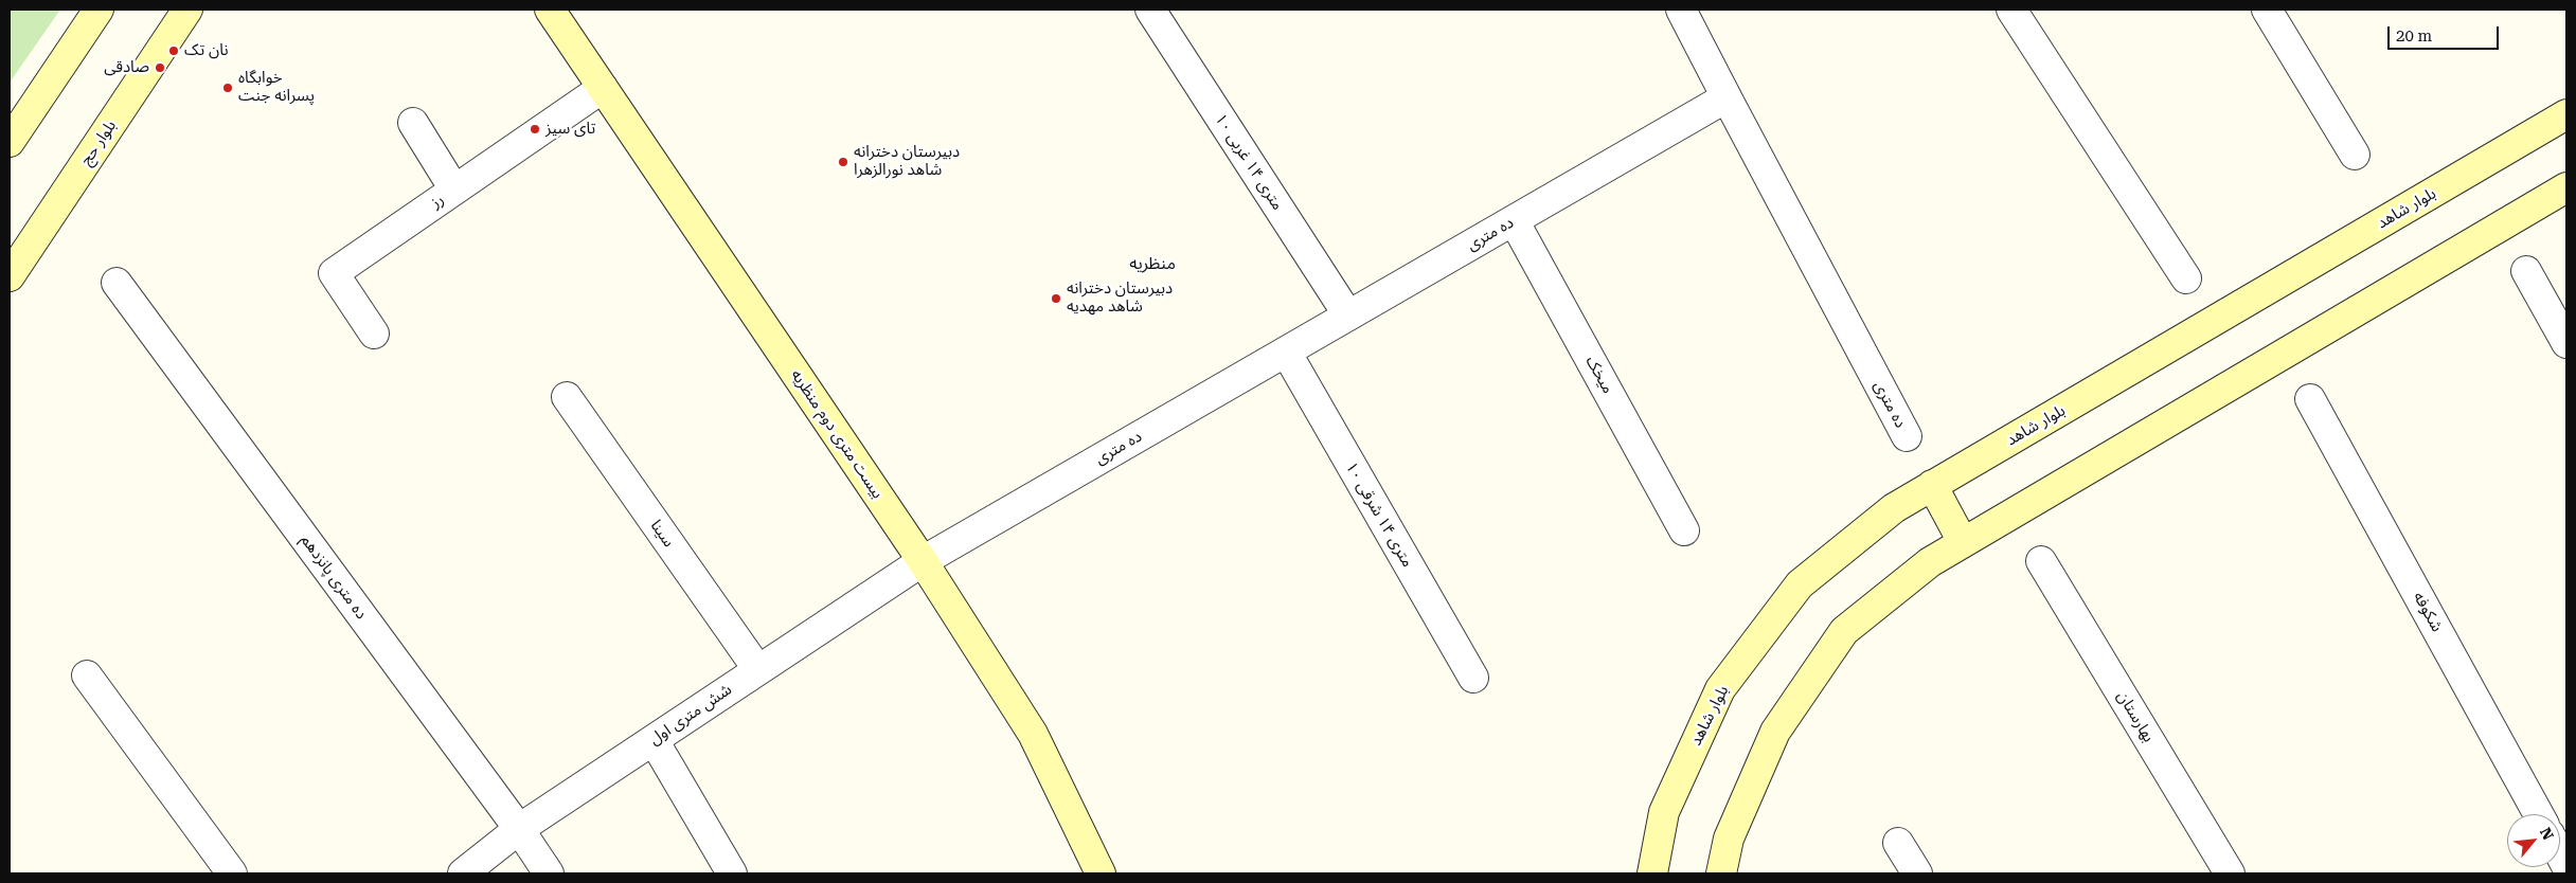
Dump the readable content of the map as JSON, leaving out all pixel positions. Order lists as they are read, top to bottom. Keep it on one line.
{"streets":{"main road":["بلوار حج","بلوار شاهد","بیست متری دوم منظریه"],"street":["۱۰ متری ۱۴ غربی","رز","ده متری","میخک","۱۰ متری ۱۴ شرقی","سینا","ده متری پانزدهم","شکوفه","شش متری اول","بهارستان"]},"crossings":[["۱۰ متری ۱۴ غربی","ده متری"],["رز","بیست متری دوم منظریه"],["ده متری","میخک"],["ده متری","بیست متری دوم منظریه"],["ده متری","۱۰ متری ۱۴ شرقی"],["ده متری","شش متری اول"],["بیست متری دوم منظریه","شش متری اول"],["سینا","شش متری اول"],["ده متری پانزدهم","شش متری اول"]],"districts":["منظریه"],"places":["نان تک","صادقی","خوابگاه پسرانه جنت","تای سیز","دبیرستان دخترانه شاهد نورالزهرا","دبیرستان دخترانه شاهد مهدیه"],"scale_bar":"20 m","north":"top right"}
